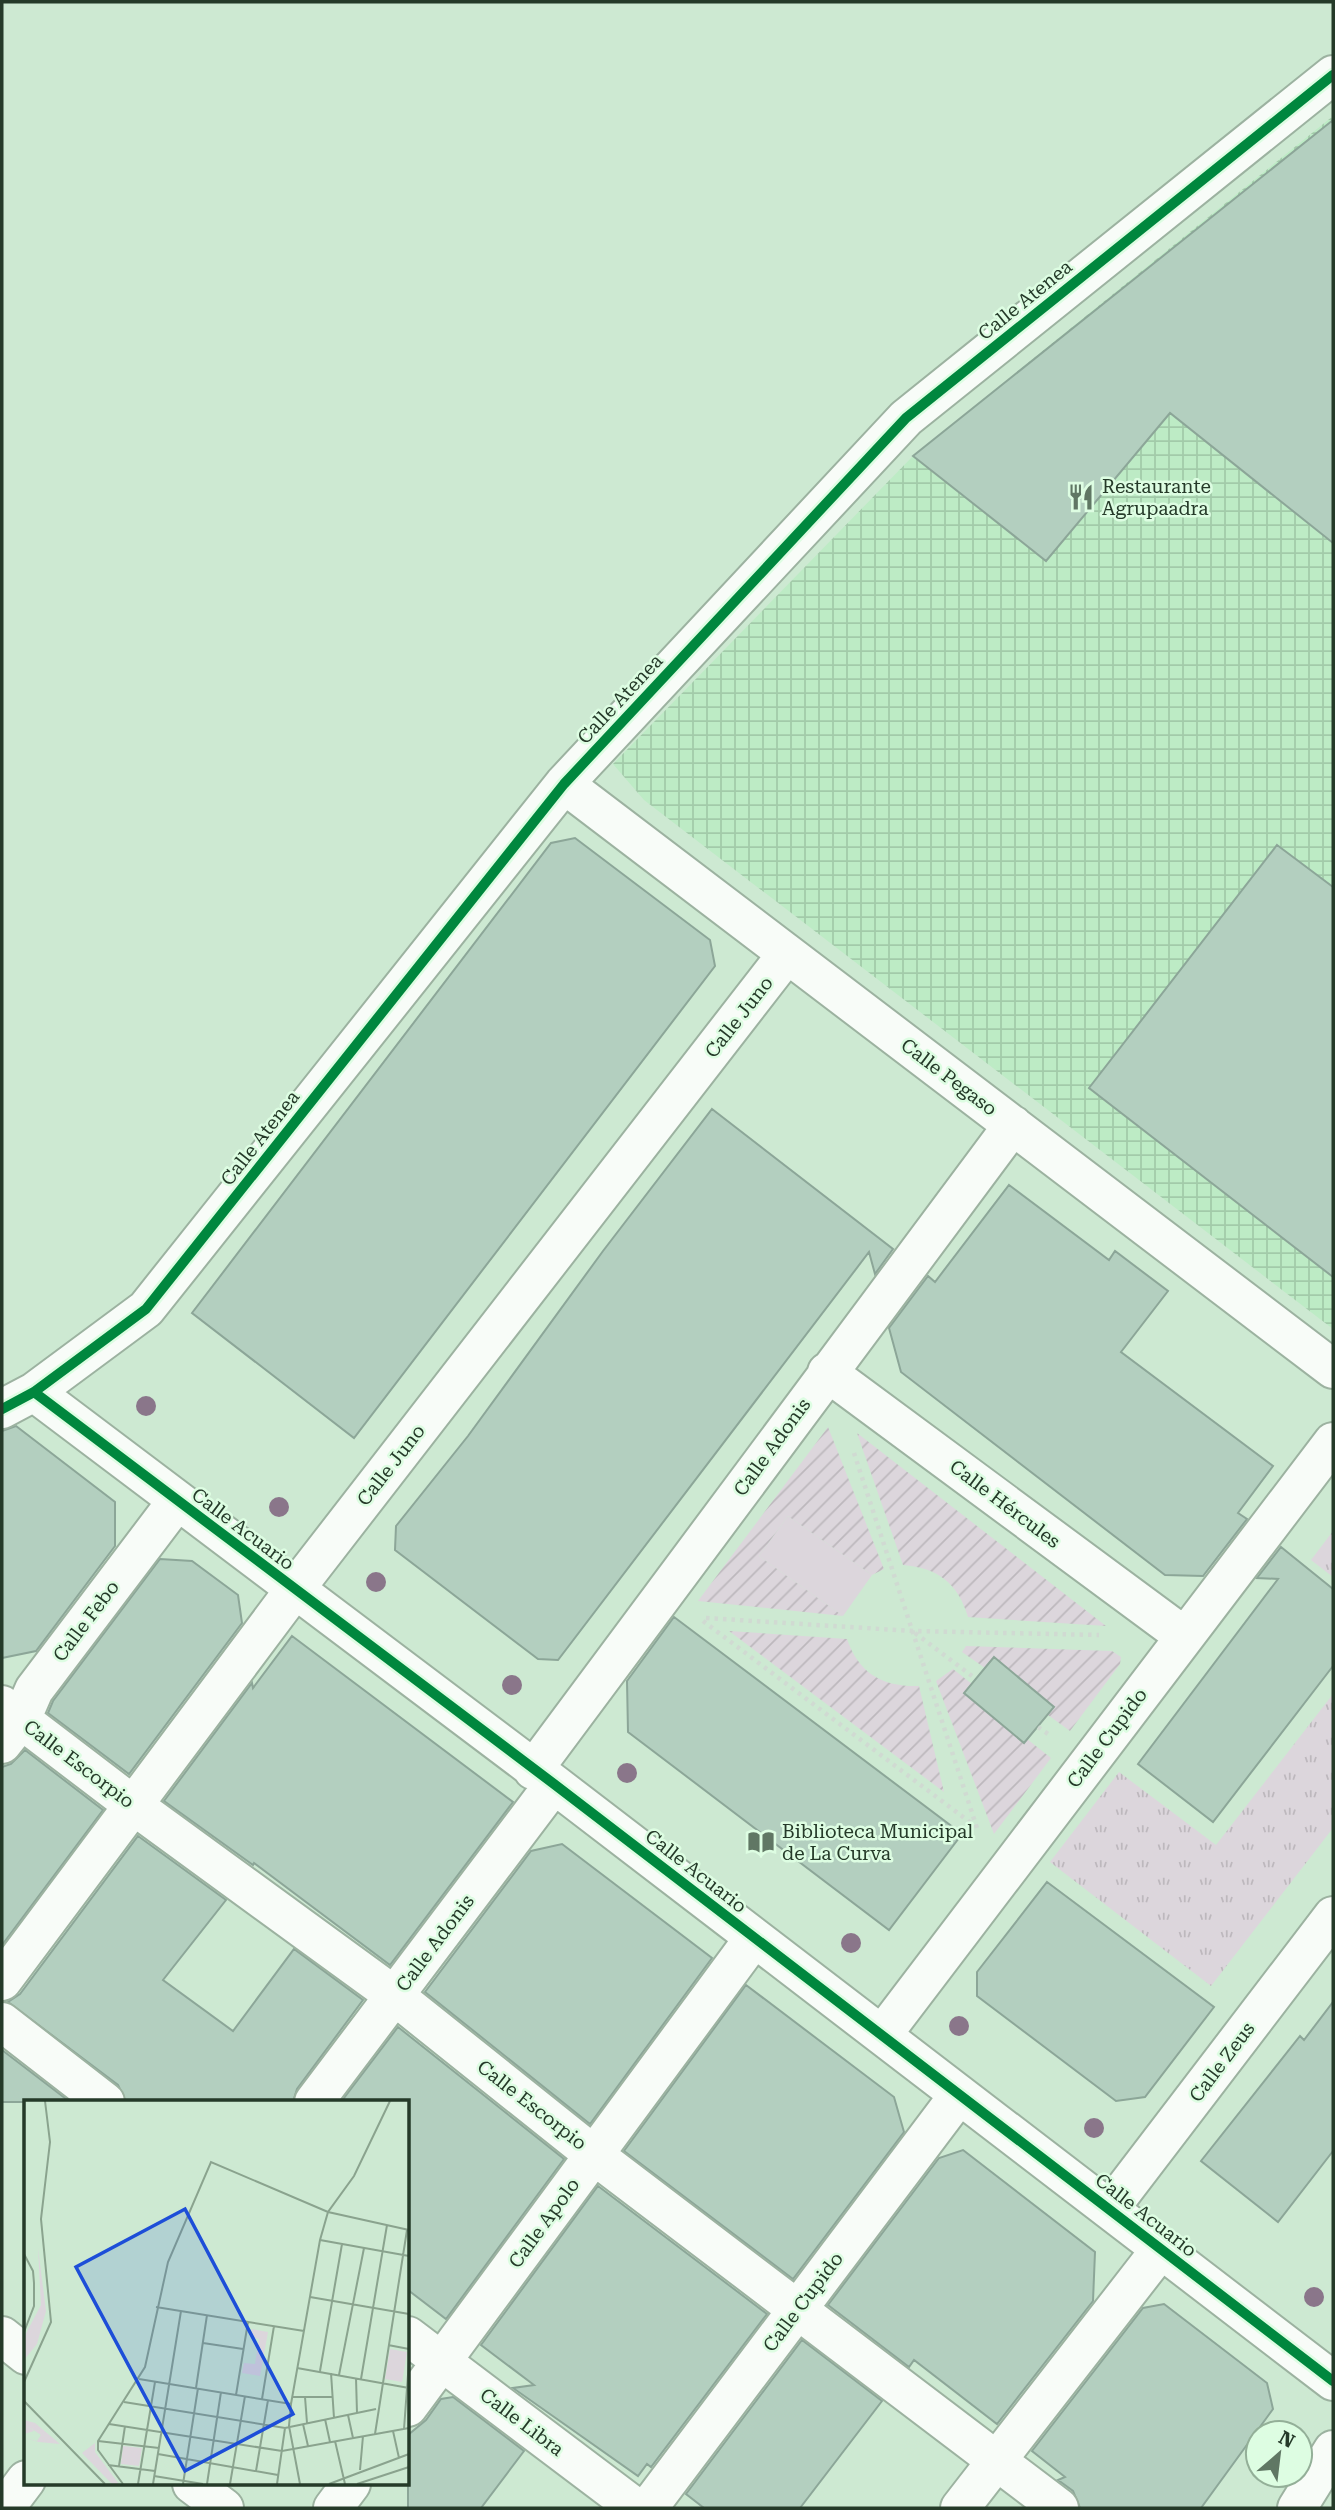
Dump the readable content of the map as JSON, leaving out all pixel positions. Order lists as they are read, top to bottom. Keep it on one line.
{"streets":{"street":["Calle Atenea","Calle Juno","Calle Pegaso","Calle Adonis","Calle Hércules","Calle Acuario","Calle Febo","Calle Cupido","Calle Escorpio","Calle Zeus","Calle Apolo","Calle Libra"]},"crossings":[["Calle Atenea","Calle Pegaso"],["Calle Atenea","Calle Acuario"],["Calle Juno","Calle Pegaso"],["Calle Juno","Calle Acuario"],["Calle Juno","Calle Escorpio"],["Calle Pegaso","Calle Adonis"],["Calle Adonis","Calle Hércules"],["Calle Adonis","Calle Acuario"],["Calle Adonis","Calle Escorpio"],["Calle Hércules","Calle Cupido"],["Calle Acuario","Calle Febo"],["Calle Acuario","Calle Cupido"],["Calle Acuario","Calle Zeus"],["Calle Acuario","Calle Apolo"],["Calle Febo","Calle Escorpio"],["Calle Cupido","Calle Escorpio"],["Calle Escorpio","Calle Apolo"],["Calle Apolo","Calle Libra"]],"places":{"restaurant":["Restaurante Agrupaadra"],"library":["Biblioteca Municipal de La Curva"]},"north":"top right"}
